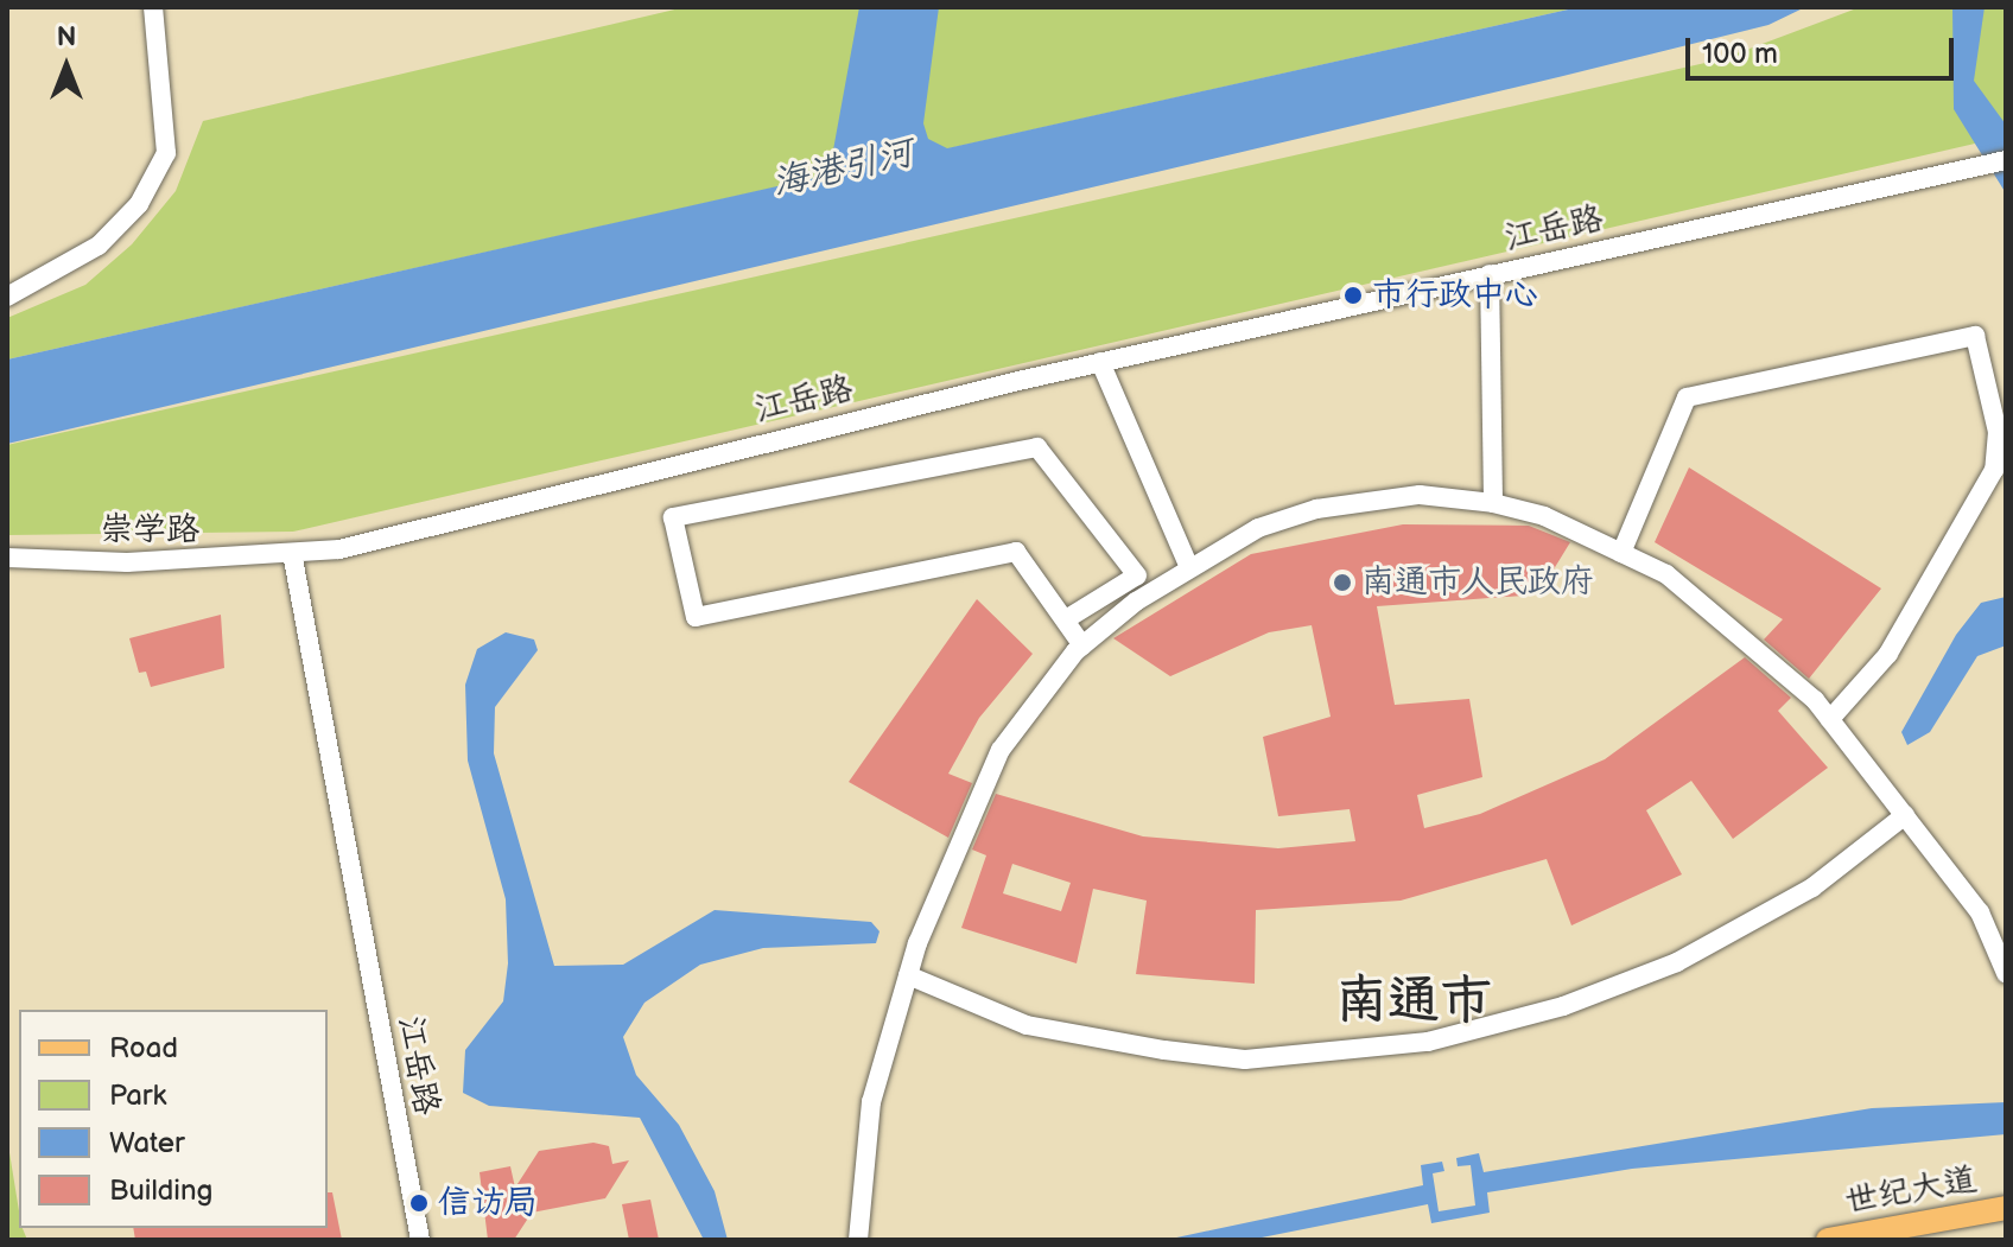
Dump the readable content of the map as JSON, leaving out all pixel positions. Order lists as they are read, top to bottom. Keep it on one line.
{"streets":{"main road":["世纪大道"],"street":["江岳路","崇学路"]},"crossings":[["江岳路","崇学路"]],"districts":["南通市"],"water":["海港引河"],"places":["市行政中心","南通市人民政府","信访局"],"legend":["Road","Park","Water","Building"],"scale_bar":"100 m","north":"top"}
